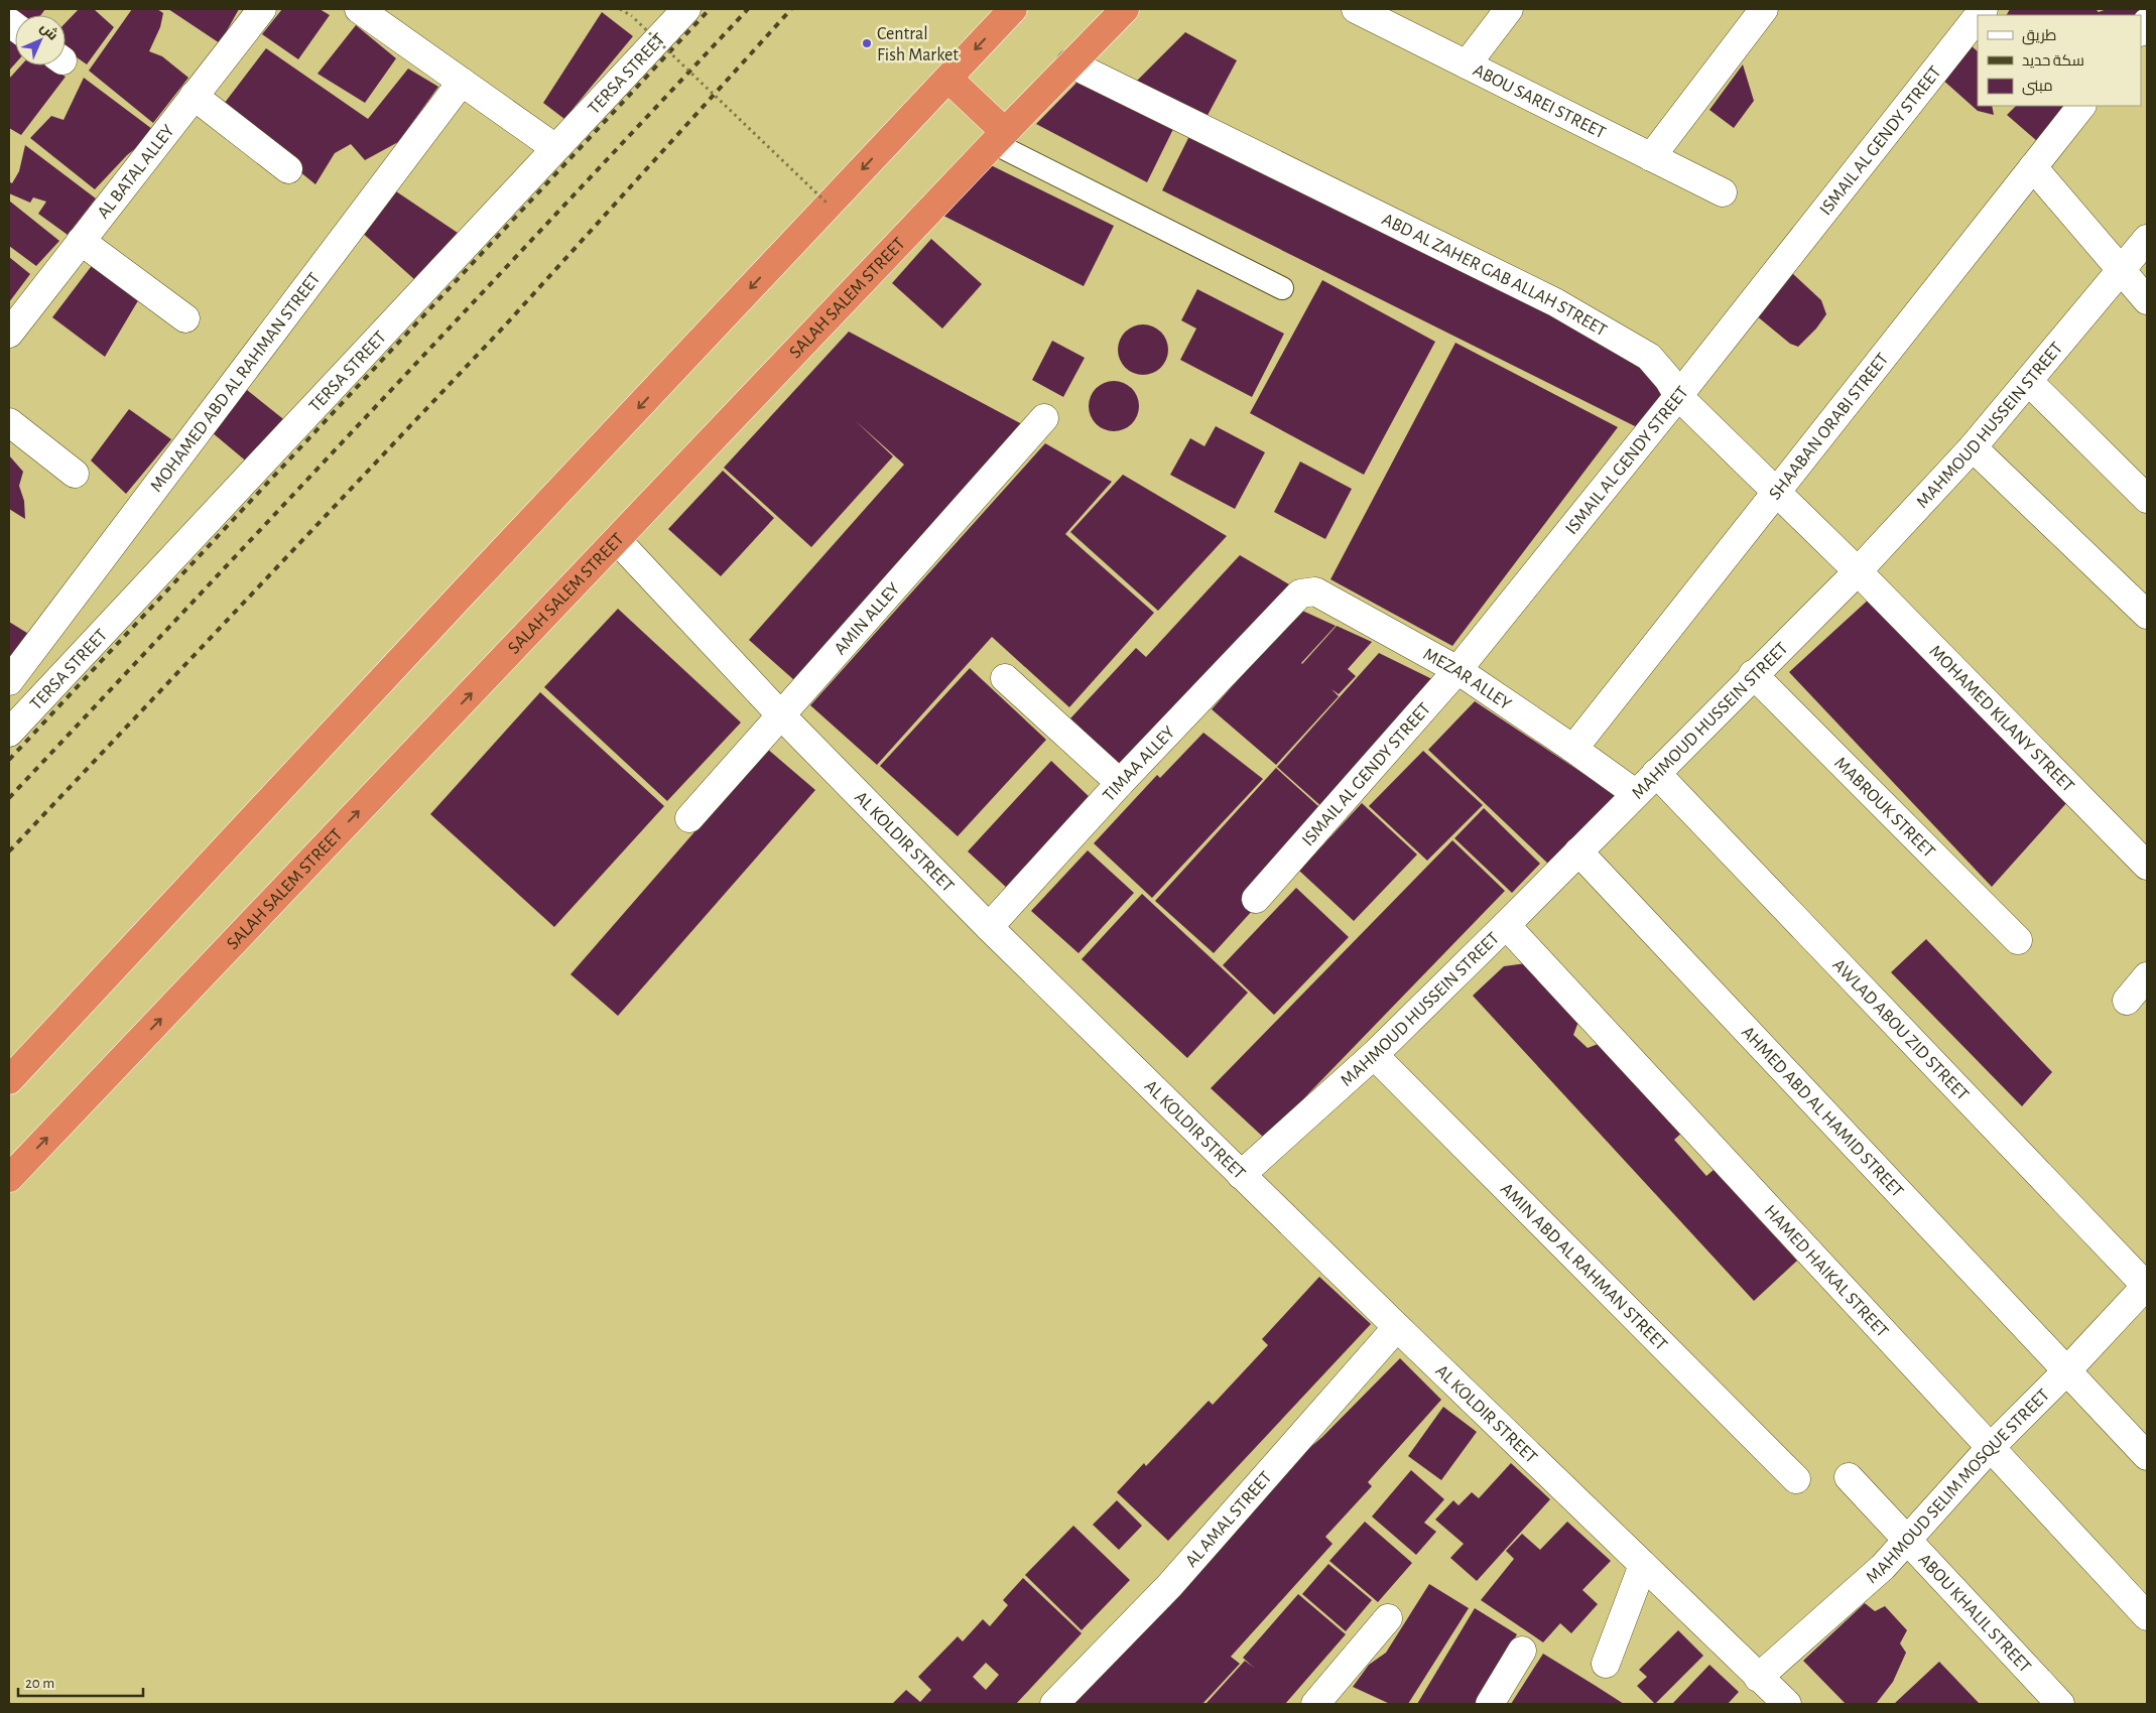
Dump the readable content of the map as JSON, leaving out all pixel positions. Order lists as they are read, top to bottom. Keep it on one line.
{"streets":{"highway":["SALAH SALEM STREET"],"street":["TERSA STREET","ABOU SAREI STREET","ISMAIL AL GENDY STREET","AL BATAL ALLEY","ABD AL ZAHER GAB ALLAH STREET","MOHAMED ABD AL RAHMAN STREET","MAHMOUD HUSSEIN STREET","SHAABAN ORABI STREET","AMIN ALLEY","MEZAR ALLEY","MOHAMED KILANY STREET","TIMAA ALLEY","MABROUK STREET","AL KOLDIR STREET","AWLAD ABOU ZID STREET","AHMED ABD AL HAMID STREET","AMIN ABD AL RAHMAN STREET","HAMED HAIKAL STREET","MAHMOUD SELIM MOSQUE STREET","AL AMAL STREET","ABOU KHALIL STREET"]},"crossings":[["ISMAIL AL GENDY STREET","ABD AL ZAHER GAB ALLAH STREET"],["ISMAIL AL GENDY STREET","MEZAR ALLEY"],["ABD AL ZAHER GAB ALLAH STREET","SALAH SALEM STREET"],["ABD AL ZAHER GAB ALLAH STREET","MAHMOUD HUSSEIN STREET"],["ABD AL ZAHER GAB ALLAH STREET","SHAABAN ORABI STREET"],["ABD AL ZAHER GAB ALLAH STREET","MOHAMED KILANY STREET"],["SALAH SALEM STREET","AL KOLDIR STREET"],["MAHMOUD HUSSEIN STREET","MEZAR ALLEY"],["MAHMOUD HUSSEIN STREET","MOHAMED KILANY STREET"],["MAHMOUD HUSSEIN STREET","MABROUK STREET"],["MAHMOUD HUSSEIN STREET","AL KOLDIR STREET"],["MAHMOUD HUSSEIN STREET","AWLAD ABOU ZID STREET"],["MAHMOUD HUSSEIN STREET","AHMED ABD AL HAMID STREET"],["MAHMOUD HUSSEIN STREET","AMIN ABD AL RAHMAN STREET"],["MAHMOUD HUSSEIN STREET","HAMED HAIKAL STREET"],["SHAABAN ORABI STREET","MEZAR ALLEY"],["AMIN ALLEY","AL KOLDIR STREET"],["MEZAR ALLEY","TIMAA ALLEY"],["TIMAA ALLEY","AL KOLDIR STREET"],["AL KOLDIR STREET","MAHMOUD SELIM MOSQUE STREET"],["AL KOLDIR STREET","AL AMAL STREET"],["AWLAD ABOU ZID STREET","MAHMOUD SELIM MOSQUE STREET"],["AHMED ABD AL HAMID STREET","MAHMOUD SELIM MOSQUE STREET"],["HAMED HAIKAL STREET","MAHMOUD SELIM MOSQUE STREET"],["MAHMOUD SELIM MOSQUE STREET","ABOU KHALIL STREET"]],"places":["Central Fish Market"],"legend":["طريق","سكة حديد","مبنى"],"scale_bar":"20 m","north":"top right"}
